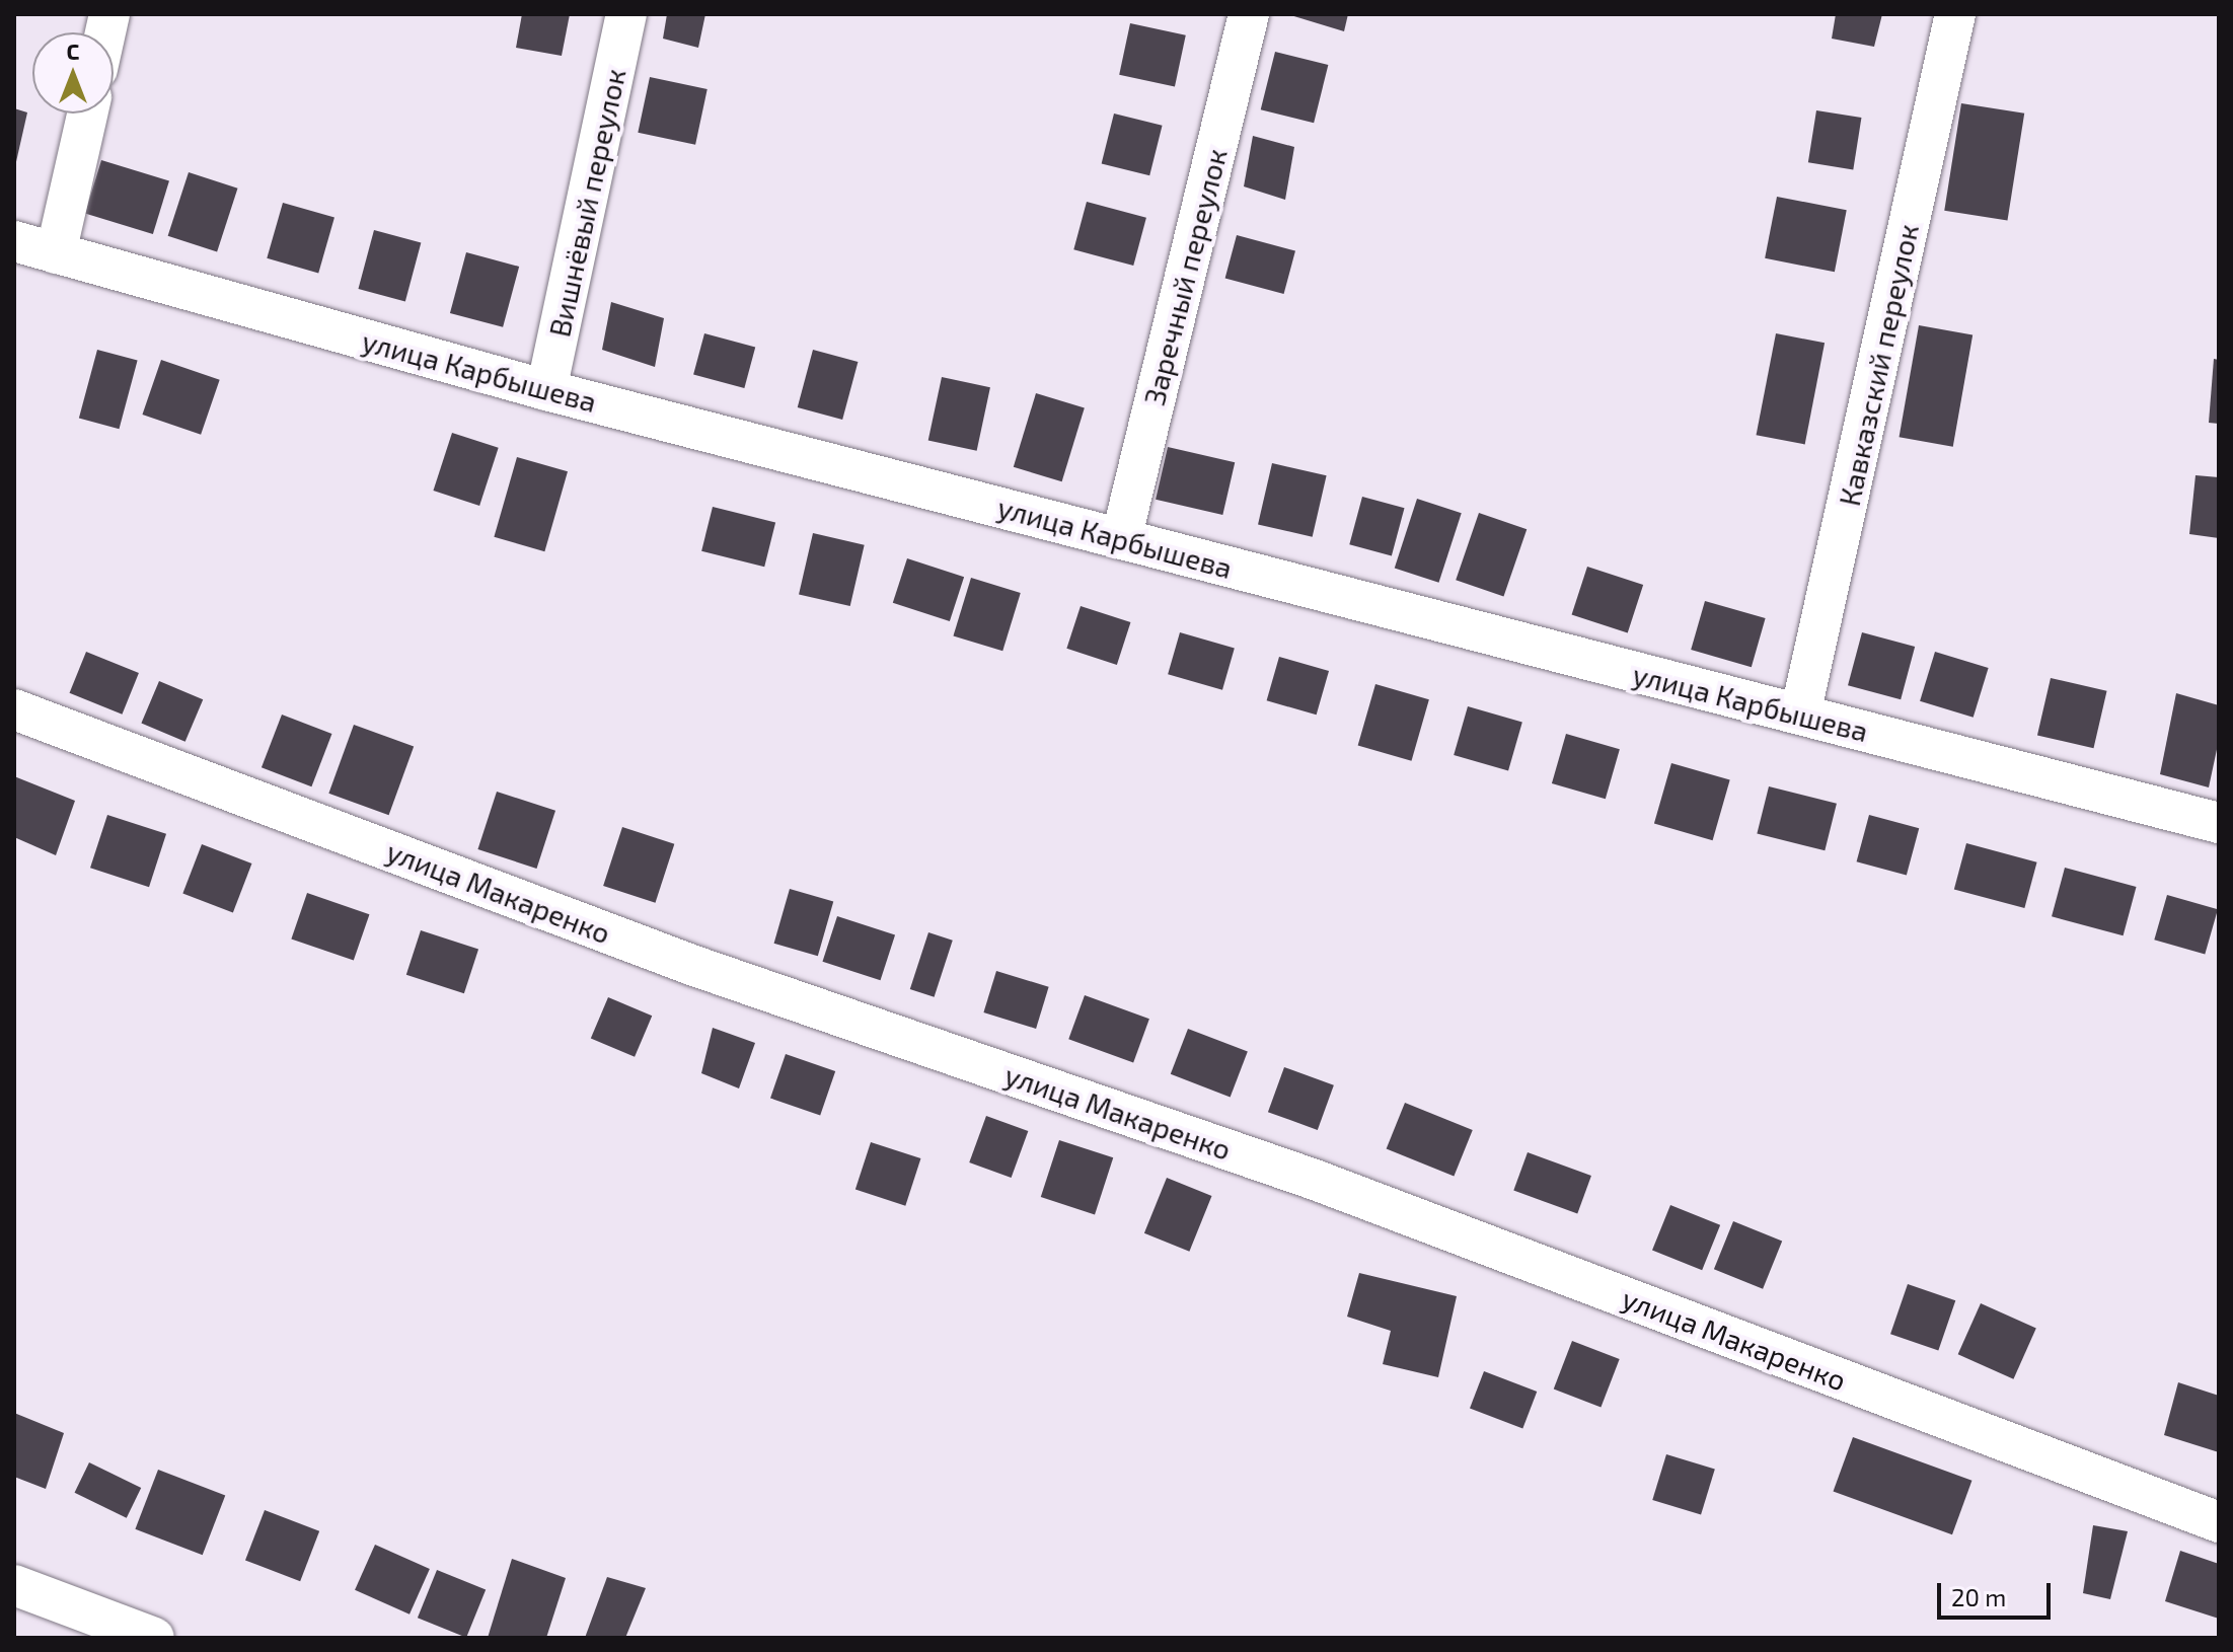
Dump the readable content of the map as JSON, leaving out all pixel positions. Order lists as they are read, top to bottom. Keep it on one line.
{"streets":{"street":["Вишнёвый переулок","Заречный переулок","Кавказский переулок","улица Карбышева","улица Макаренко"]},"crossings":[["Вишнёвый переулок","улица Карбышева"],["Заречный переулок","улица Карбышева"],["Кавказский переулок","улица Карбышева"]],"scale_bar":"20 m","north":"top"}
